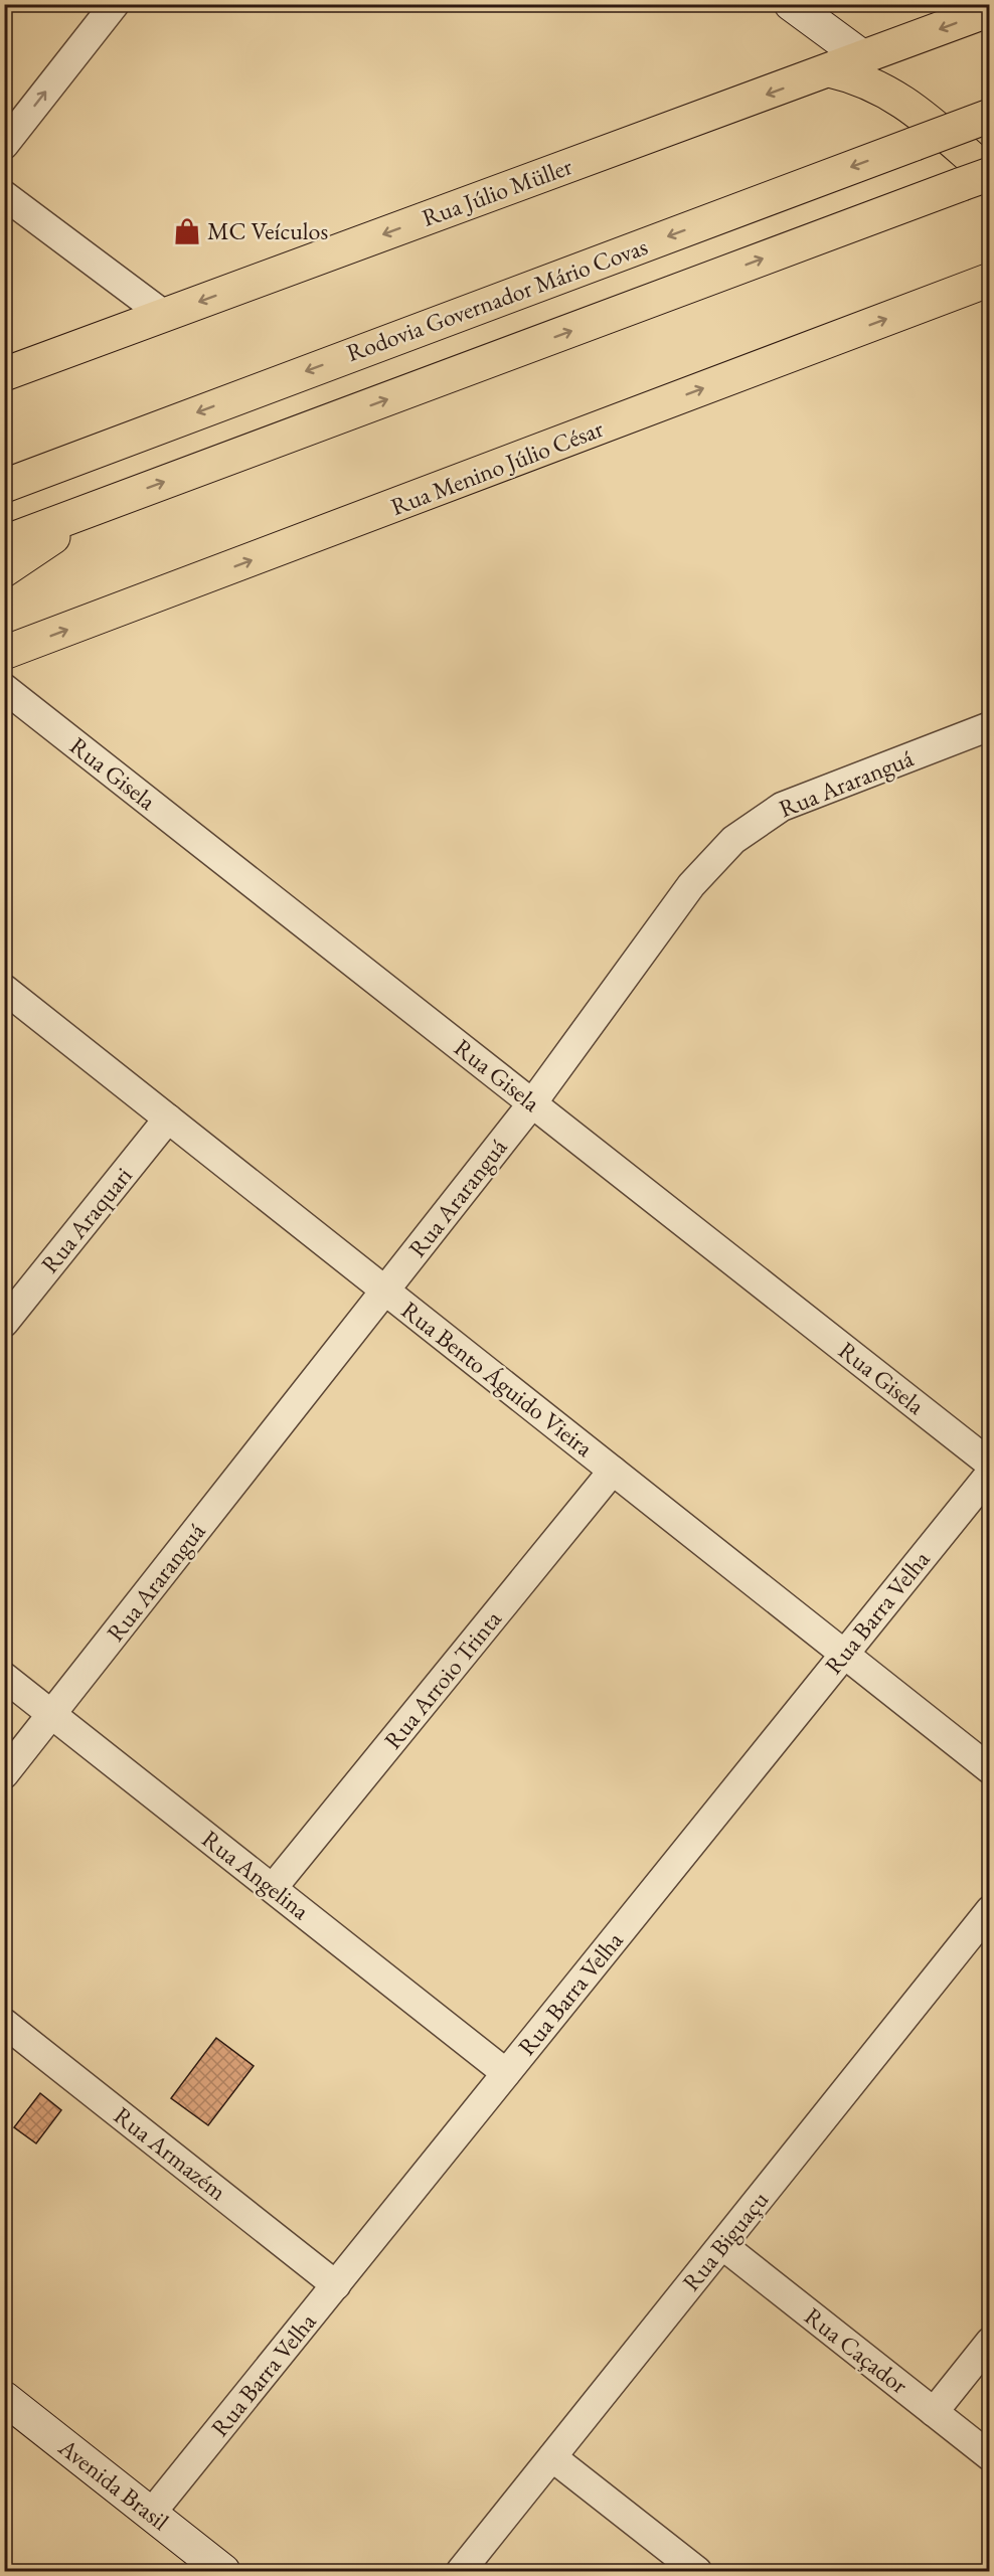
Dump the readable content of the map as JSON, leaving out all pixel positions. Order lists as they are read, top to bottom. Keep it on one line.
{"streets":{"main road":["Rua Júlio Müller","Rodovia Governador Mário Covas","Rua Menino Júlio César","Avenida Brasil"],"street":["Rua Gisela","Rua Araranguá","Rua Araquari","Rua Bento Águido Vieira","Rua Barra Velha","Rua Arroio Trinta","Rua Angelina","Rua Armazém","Rua Biguaçu","Rua Caçador"]},"crossings":[["Rua Gisela","Rua Araranguá"],["Rua Araranguá","Rua Bento Águido Vieira"],["Rua Araranguá","Rua Angelina"],["Rua Araquari","Rua Bento Águido Vieira"],["Rua Bento Águido Vieira","Rua Barra Velha"],["Rua Bento Águido Vieira","Rua Arroio Trinta"],["Rua Barra Velha","Rua Angelina"],["Rua Barra Velha","Rua Armazém"],["Rua Barra Velha","Avenida Brasil"],["Rua Arroio Trinta","Rua Angelina"],["Rua Biguaçu","Rua Caçador"]],"places":{"shop":["MC Veículos"]}}
